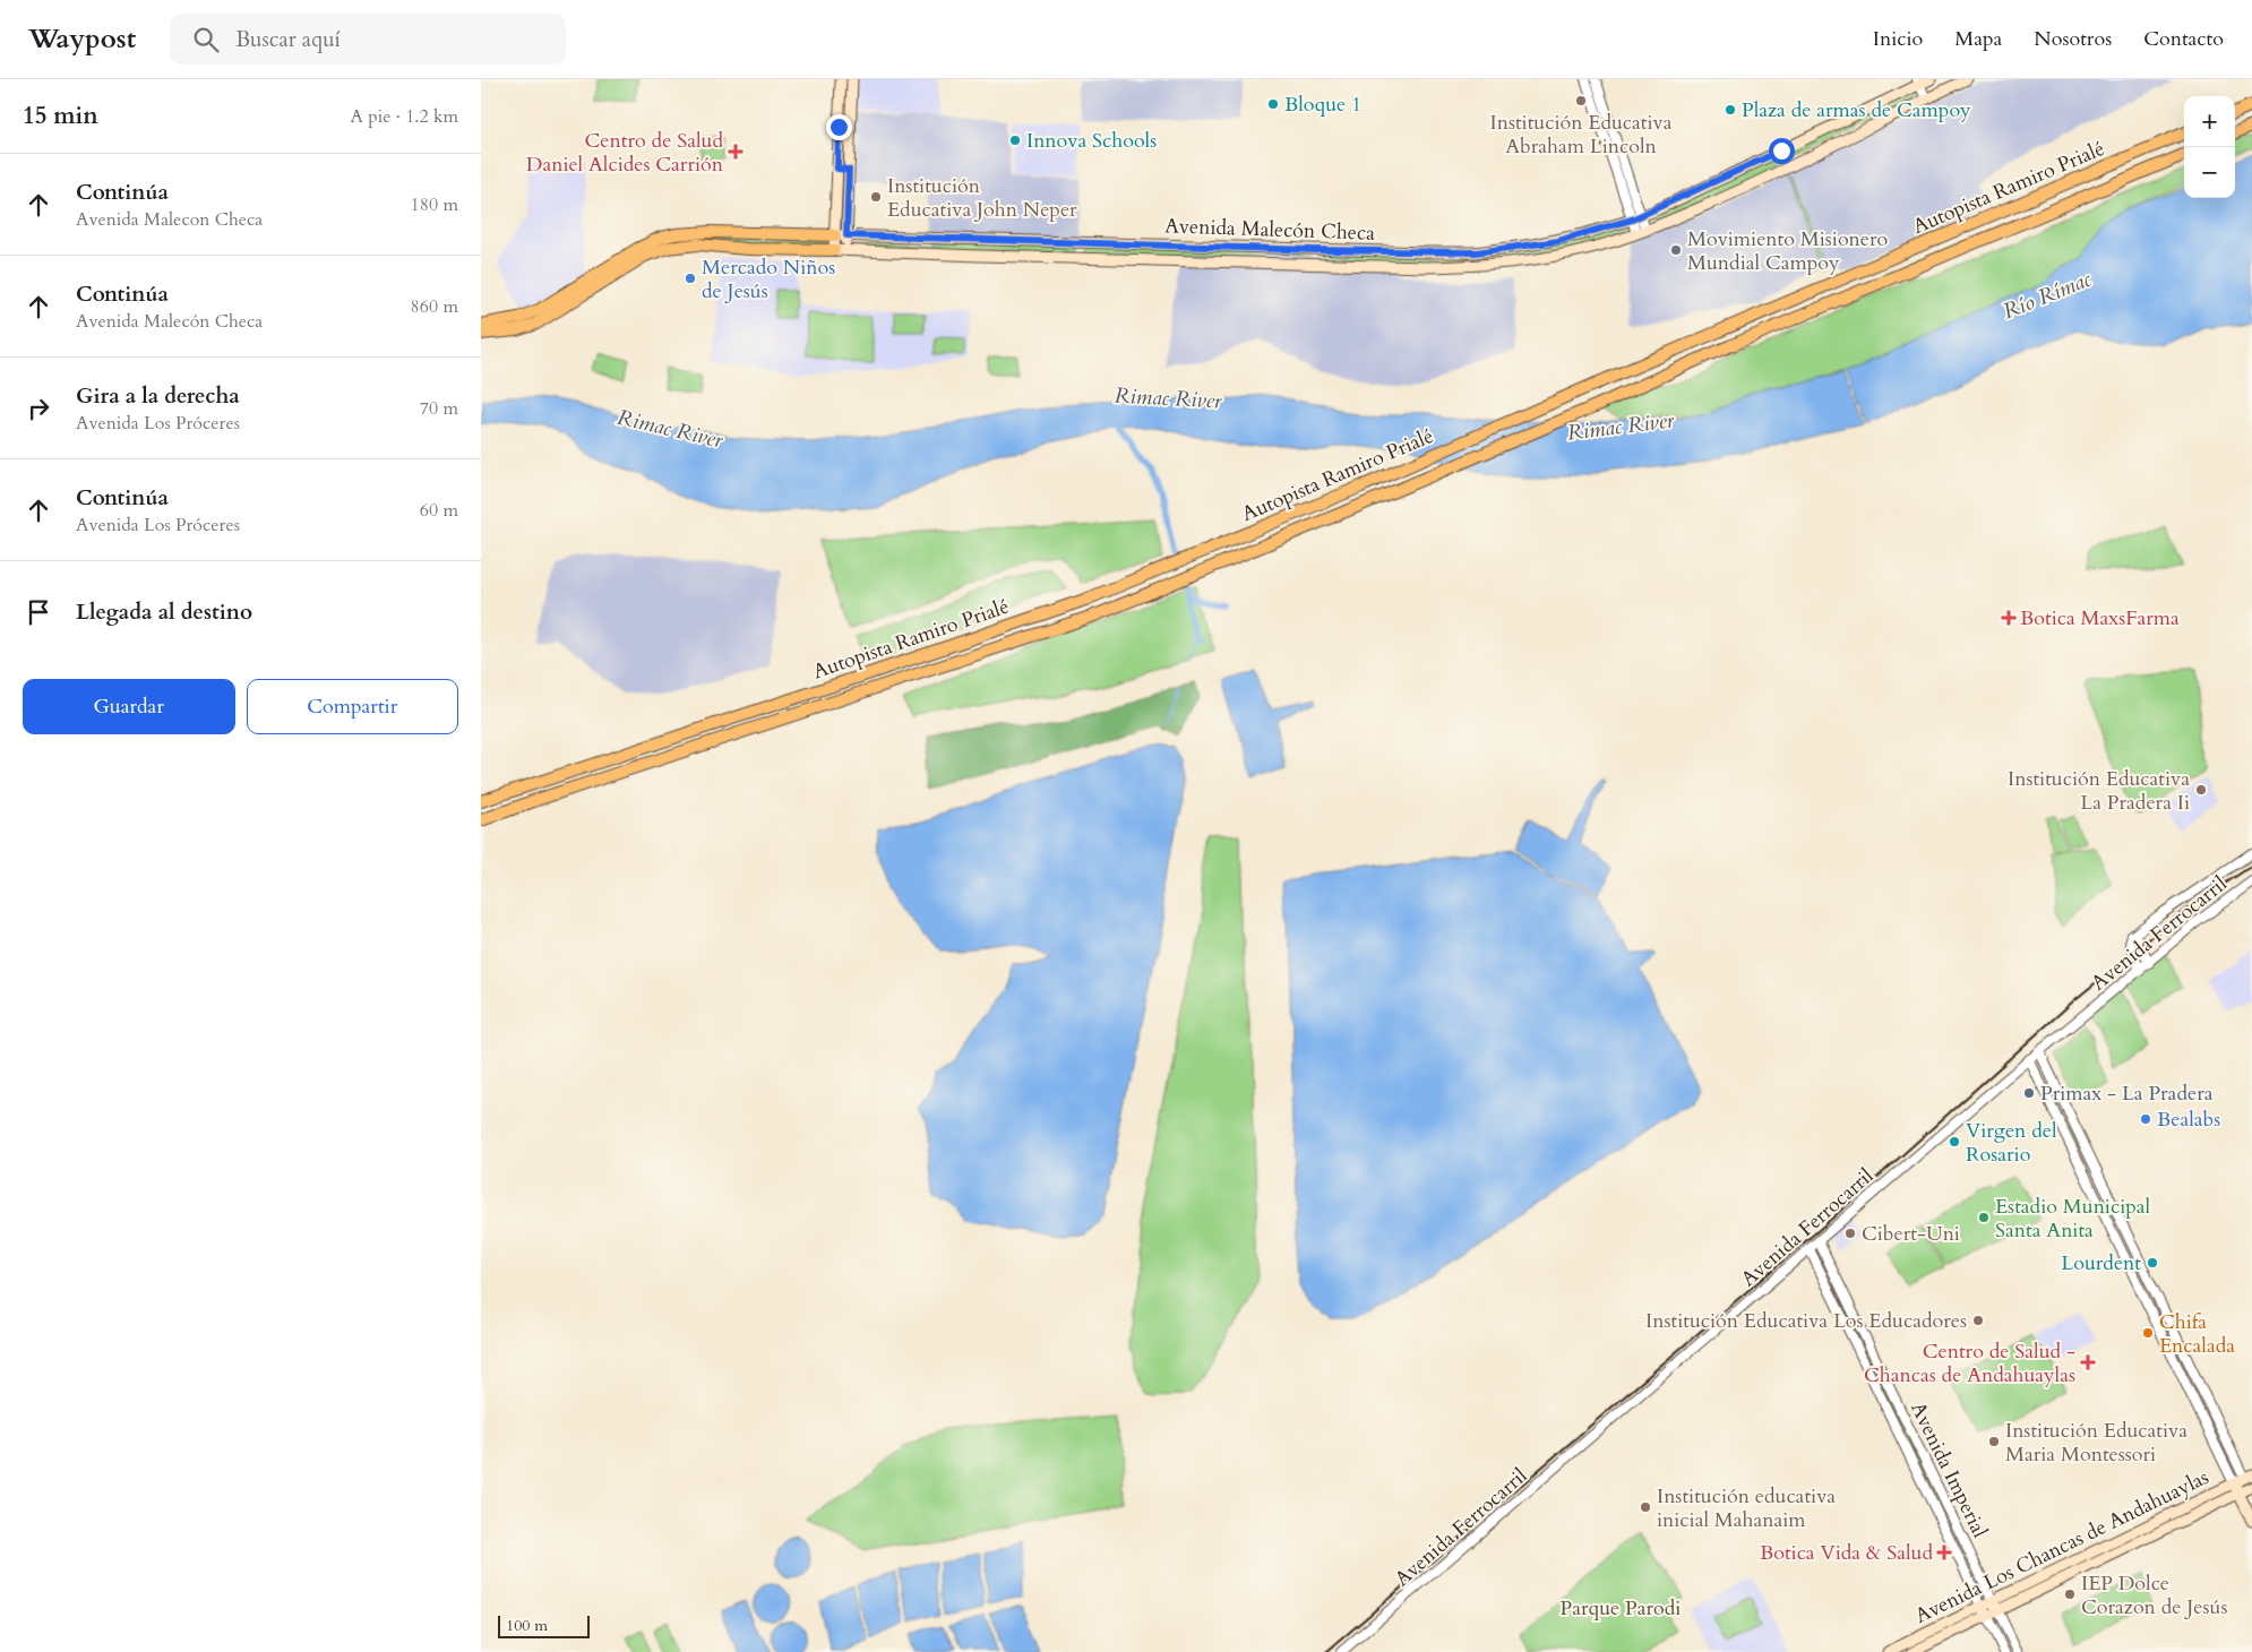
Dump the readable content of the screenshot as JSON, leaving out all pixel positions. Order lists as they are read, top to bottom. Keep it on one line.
{"streets":{"main road":["Autopista Ramiro Prialé","Avenida Malecón Checa","Avenida Los Chancas de Andahuaylas"],"street":["Avenida Ferrocarril","Avenida Imperial"]},"crossings":[["Avenida Ferrocarril","Avenida Imperial"],["Avenida Imperial","Avenida Los Chancas de Andahuaylas"]],"water":["Río Rímac","Rimac River"],"parks":["Parque Parodi"],"places":{"other":["Institución Educativa Abraham Lincoln","Bloque 1","Plaza de armas de Campoy","Innova Schools","Institución Educativa John Neper","Movimiento Misionero Mundial Campoy","Mercado Niños de Jesús","Institución Educativa La Pradera Ii","Primax - La Pradera","Bealabs","Virgen del Rosario","Estadio Municipal Santa Anita","Cibert-Uni","Lourdent","Institución Educativa Los Educadores","Chifa Encalada","Institución Educativa Maria Montessori","Institución educativa inicial Mahanaim","IEP Dolce Corazon de Jesús"],"health":["Centro de Salud Daniel Alcides Carrión","Botica MaxsFarma","Centro de Salud - Chancas de Andahuaylas","Botica Vida & Salud"]},"scale_bar":"100 m","page":{"header":"Waypost","search":"Buscar aquí","nav":["Inicio","Mapa","Nosotros","Contacto"],"heading":["15 min","A pie · 1.2 km"],"map_buttons":["+","−"],"list":[["Continúa","Avenida Malecon Checa","180 m"],["Continúa","Avenida Malecón Checa","860 m"],["Gira a la derecha","Avenida Los Próceres","70 m"],["Continúa","Avenida Los Próceres","60 m"],"Llegada al destino"],"buttons":["Guardar","Compartir"],"scale":"100 m"}}
